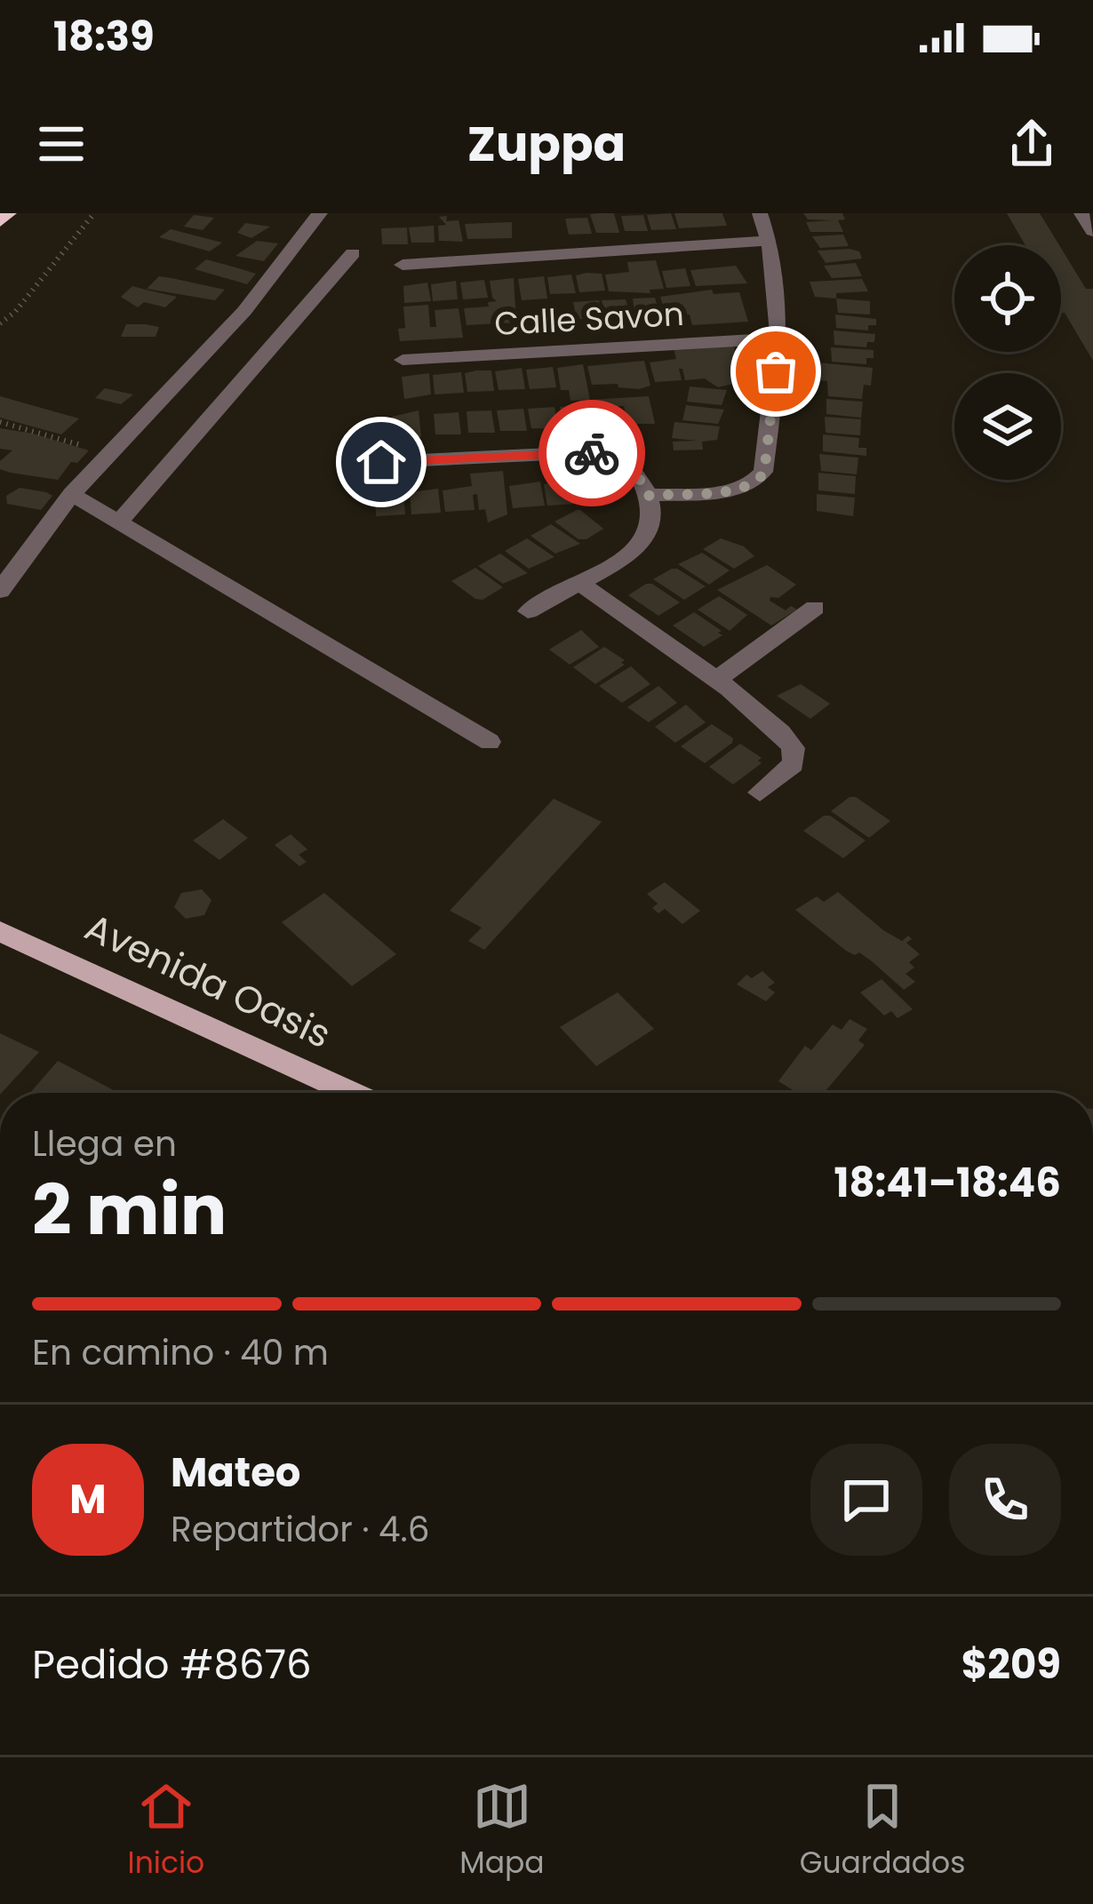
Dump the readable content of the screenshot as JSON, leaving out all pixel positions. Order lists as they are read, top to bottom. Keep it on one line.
{"streets":{"main road":["Avenida Oasis"],"street":["Calle Savon"]},"page":{"status":"18:39","header":"Zuppa","heading":["2 min","Llega en","18:41–18:46"],"panel":["Mateo","Repartidor · 4.6","Pedido #8676","$209"],"bar":"En camino · 40 m","round":"M","tabs":["Inicio","Mapa","Guardados"]}}
